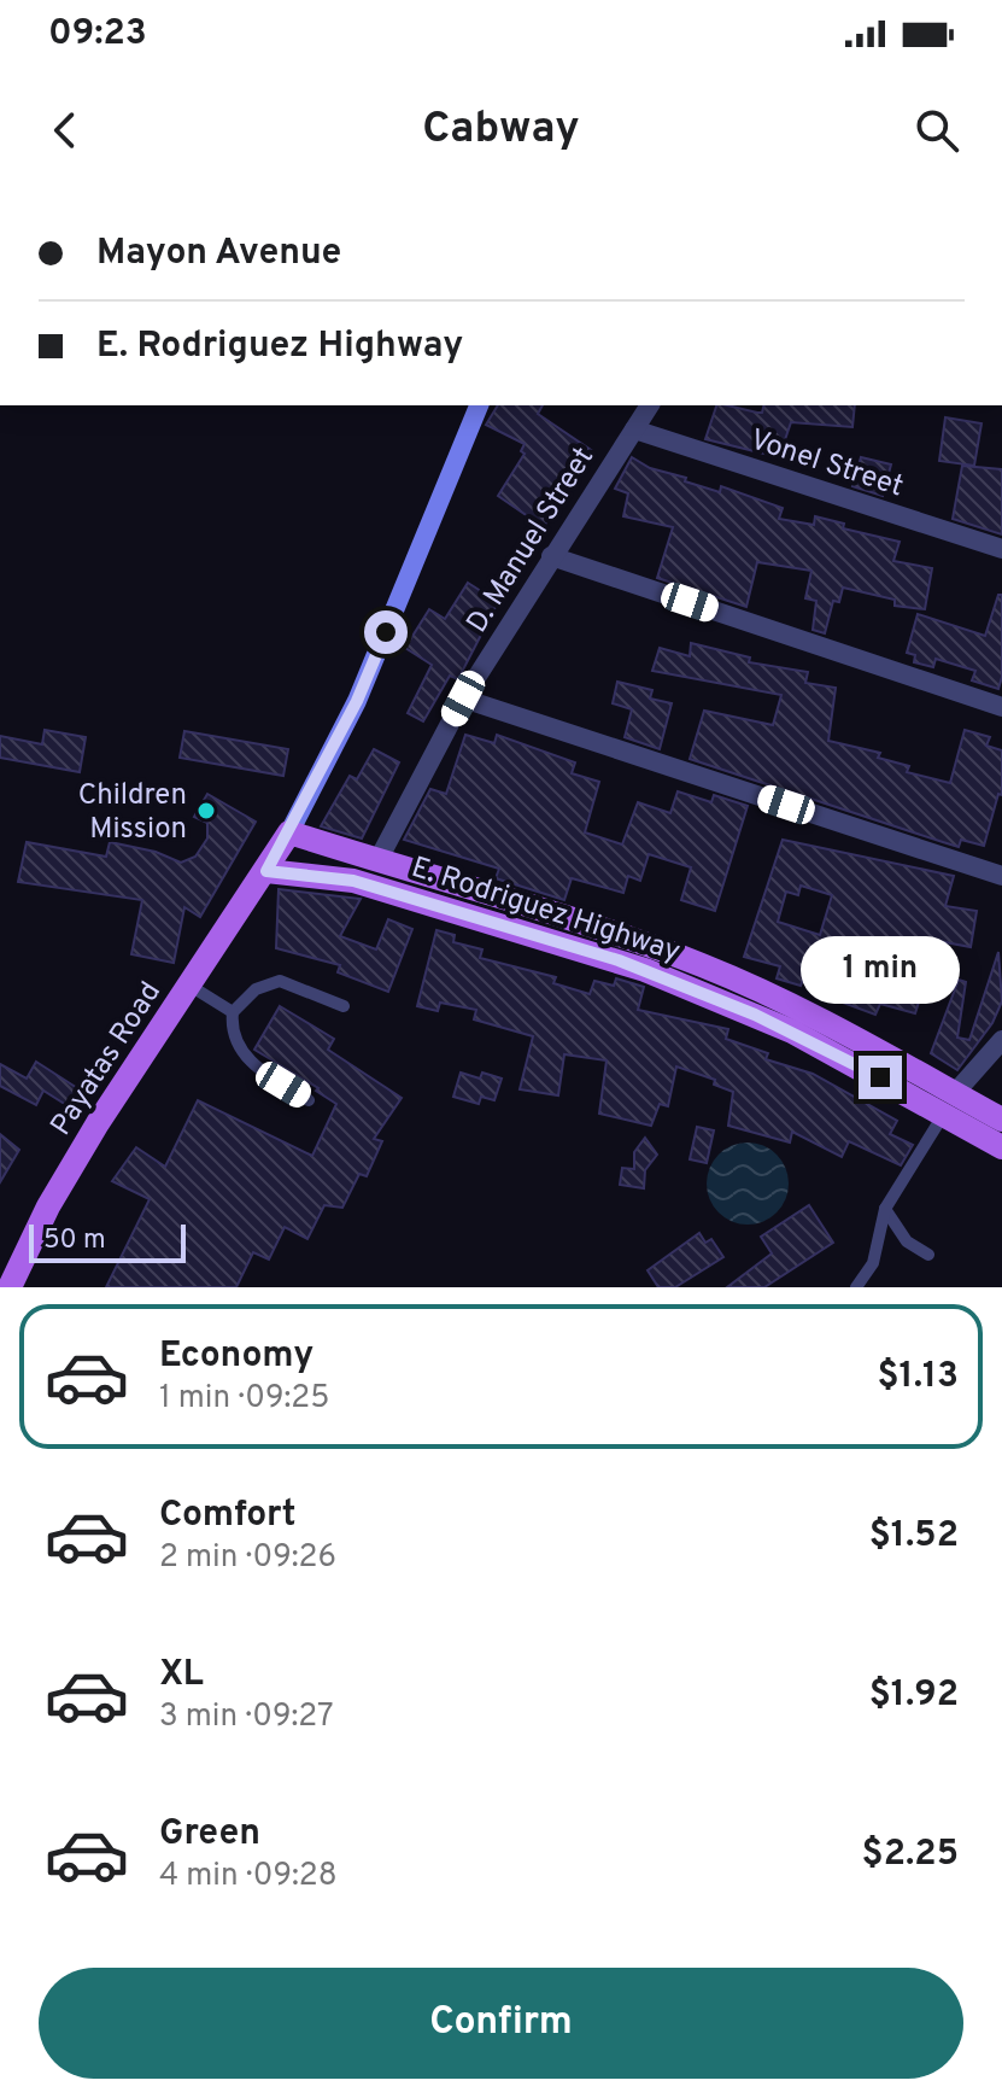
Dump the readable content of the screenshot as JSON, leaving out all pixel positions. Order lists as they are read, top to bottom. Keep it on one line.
{"streets":{"main road":["E. Rodriguez Highway","Payatas Road"],"street":["Vonel Street","D. Manuel Street"]},"crossings":[["Vonel Street","D. Manuel Street"],["D. Manuel Street","E. Rodriguez Highway"],["E. Rodriguez Highway","Payatas Road"]],"places":["Children Mission"],"scale_bar":"50 m","page":{"status":"09:23","header":"Cabway","banner":["Mayon Avenue","E. Rodriguez Highway"],"bubble":"1 min","scale":"50 m","list":[{"name":"Economy","note":"1 min · 09:25","value":"$1.13"},{"name":"Comfort","note":"2 min · 09:26","value":"$1.52"},{"name":"XL","note":"3 min · 09:27","value":"$1.92"},{"name":"Green","note":"4 min · 09:28","value":"$2.25"}],"buttons":"Confirm"}}
